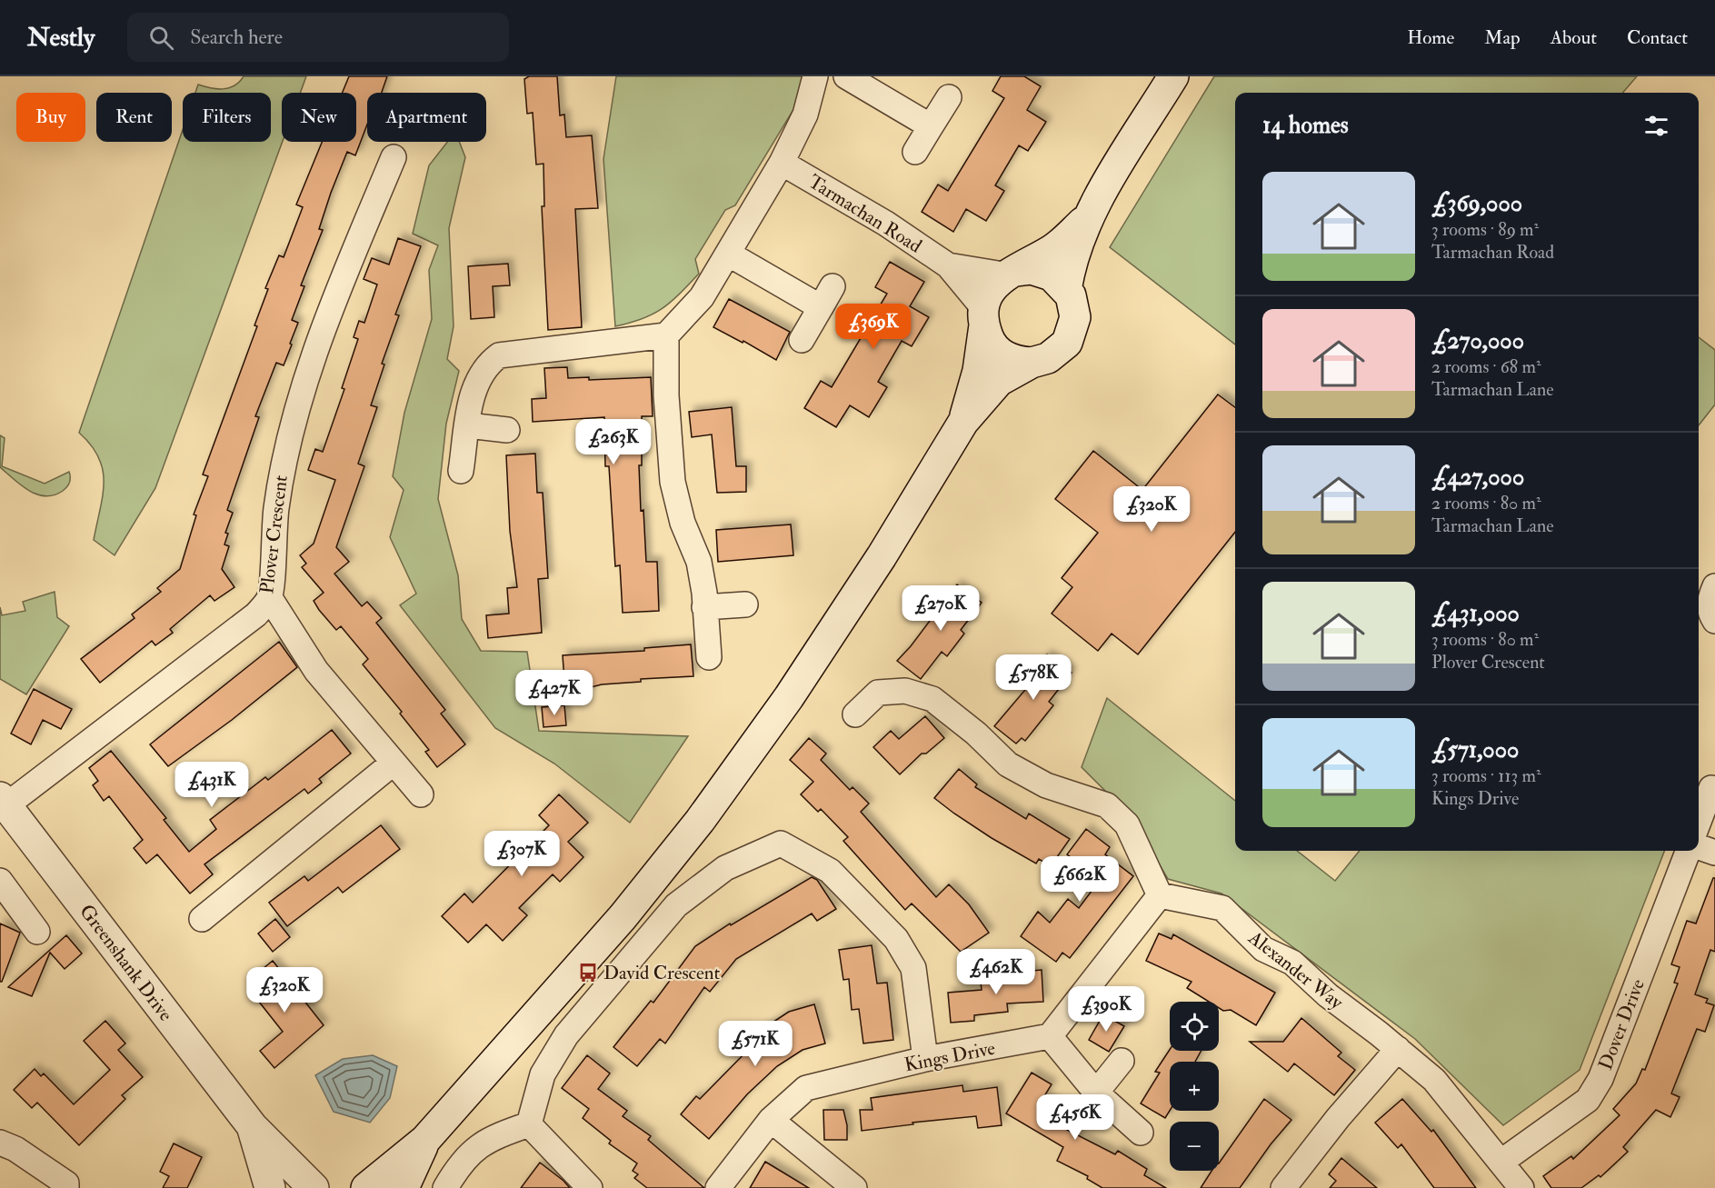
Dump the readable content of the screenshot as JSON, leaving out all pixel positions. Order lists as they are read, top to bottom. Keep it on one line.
{"streets":{"main road":["Greenshank Drive"],"street":["Tarmachan Road","Plover Crescent","Alexander Way","Dover Drive","Kings Drive"]},"crossings":[["Plover Crescent","Greenshank Drive"]],"places":{"bus stop":["David Crescent"]},"page":{"header":"Nestly","search":"Search here","nav":["Home","Map","About","Contact"],"chip":["Buy","Rent","Filters","New","Apartment"],"heading":"14 homes","list":[{"name":"£369,000","note":"3 rooms · 89 m² · Tarmachan Road"},{"name":"£270,000","note":"2 rooms · 68 m² · Tarmachan Lane"},{"name":"£427,000","note":"2 rooms · 80 m² · Tarmachan Lane"},{"name":"£431,000","note":"3 rooms · 80 m² · Plover Crescent"},{"name":"£571,000","note":"3 rooms · 113 m² · Kings Drive"}],"price":["£369K","£263K","£320K","£270K","£578K","£427K","£431K","£307K","£662K","£462K","£320K","£390K","£571K","£456K"],"map_buttons":["+","−"]}}
